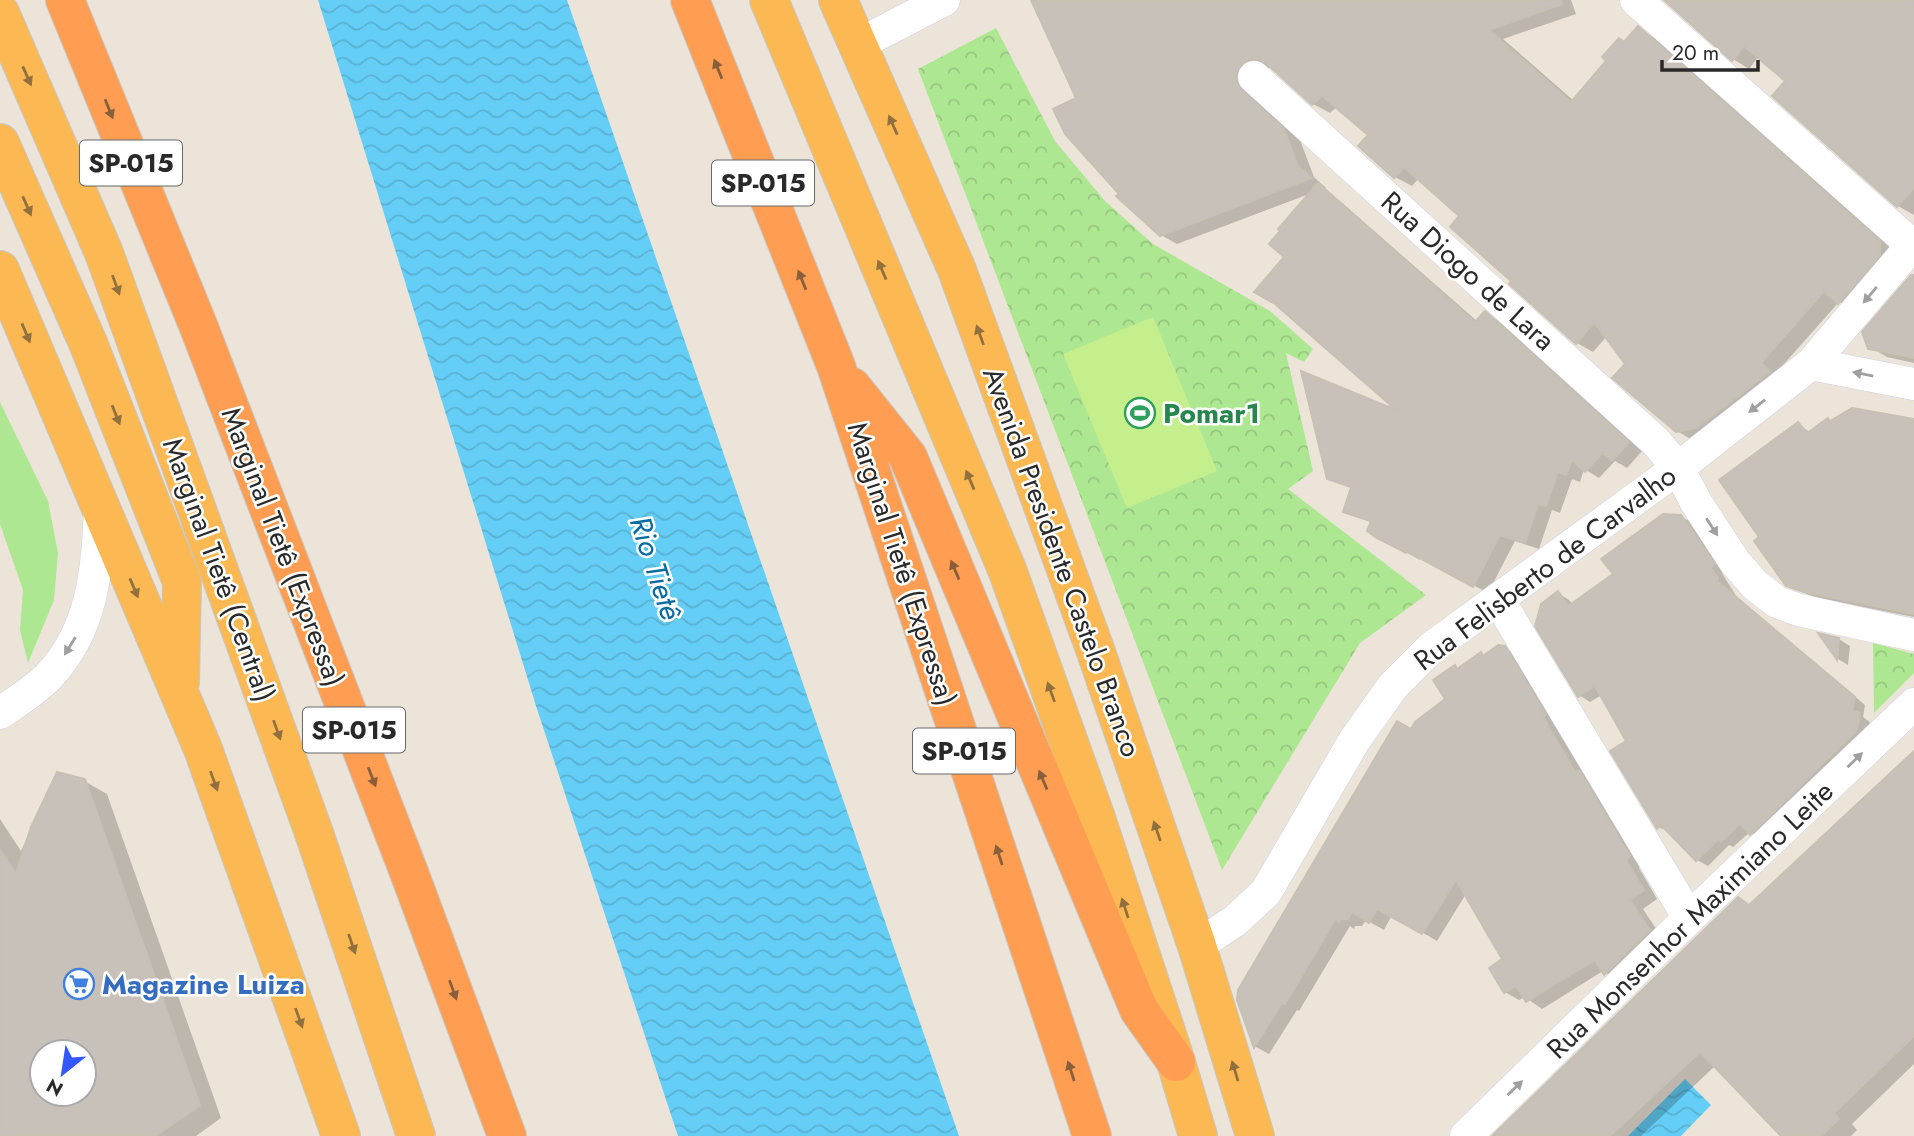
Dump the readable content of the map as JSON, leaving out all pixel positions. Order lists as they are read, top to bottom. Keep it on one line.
{"streets":{"highway":["SP-015","Marginal Tietê (Expressa)","Avenida Presidente Castelo Branco","Marginal Tietê (Central)"],"street":["Rua Diogo de Lara","Rua Felisberto de Carvalho","Rua Monsenhor Maximiano Leite"]},"crossings":[["Rua Diogo de Lara","Rua Felisberto de Carvalho"],["Avenida Presidente Castelo Branco","Rua Felisberto de Carvalho"]],"one_way":["Rua Monsenhor Maximiano Leite"],"water":["Rio Tietê"],"places":{"sports":["Pomar1"],"supermarket":["Magazine Luiza"]},"scale_bar":"20 m","north":"bottom left"}
